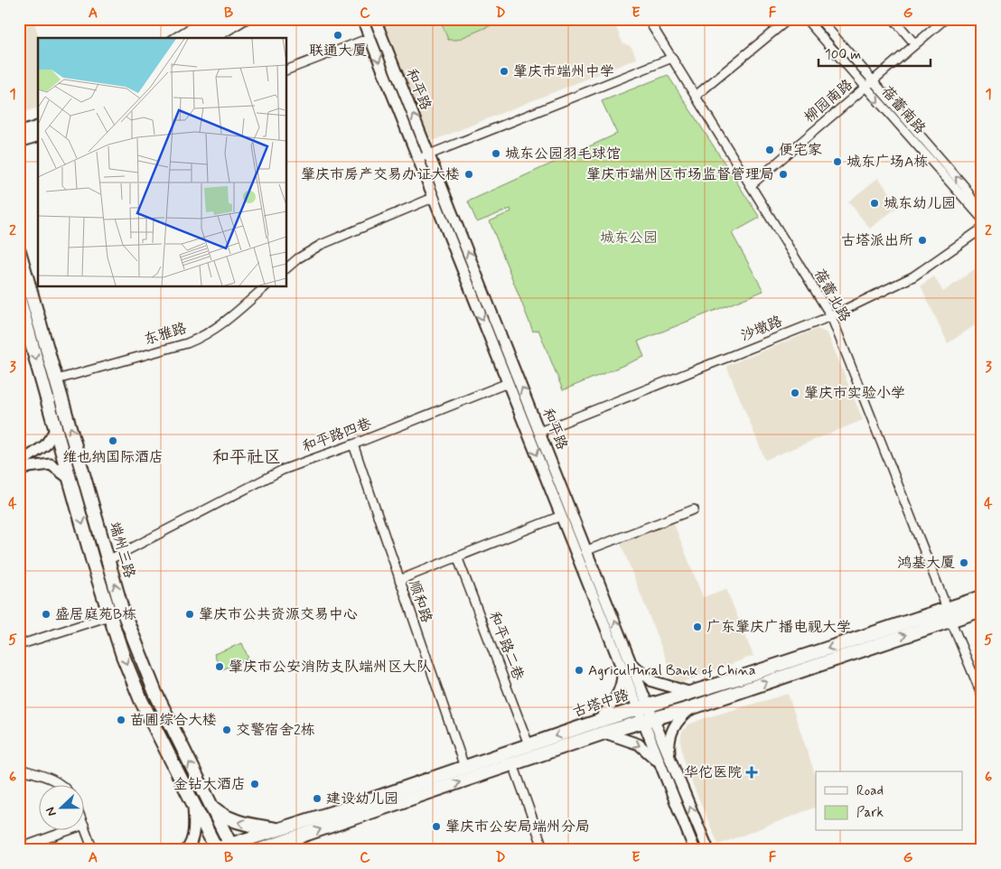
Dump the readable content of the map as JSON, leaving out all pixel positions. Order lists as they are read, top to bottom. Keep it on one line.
{"streets":{"main road":["和平路","端州三路","古塔中路"],"street":["柳园南路","蓓蕾南路","蓓蕾北路","沙墩路","东雅路","和平路四巷","顺和路","和平路二巷"]},"crossings":[["和平路","沙墩路"],["和平路","和平路四巷"],["和平路","古塔中路"],["柳园南路","蓓蕾南路"],["柳园南路","蓓蕾北路"],["蓓蕾北路","沙墩路"],["蓓蕾北路","古塔中路"],["东雅路","端州三路"],["和平路四巷","端州三路"],["和平路四巷","顺和路"],["端州三路","古塔中路"],["顺和路","古塔中路"],["和平路二巷","古塔中路"]],"districts":["和平社区"],"parks":["城东公园"],"places":{"other":["联通大厦","肇庆市端州中学","便宅家","城东公园羽毛球馆","城东广场A栋","肇庆市房产交易办证大楼","肇庆市端州区市场监督管理局","城东幼儿园","古塔派出所","肇庆市实验小学","维也纳国际酒店","鸿基大厦","盛居庭苑B栋","肇庆市公共资源交易中心","广东肇庆广播电视大学","肇庆市公安消防支队端州区大队","Agricultural Bank of China","苗圃综合大楼","交警宿舍2栋","金钻大酒店","建设幼儿园","肇庆市公安局端州分局"],"health":["华佗医院"]},"legend":["Road","Park"],"scale_bar":"100 m","north":"left","grid":{"columns":["A","B","C","D","E","F","G"],"rows":["1","2","3","4","5","6"]}}
